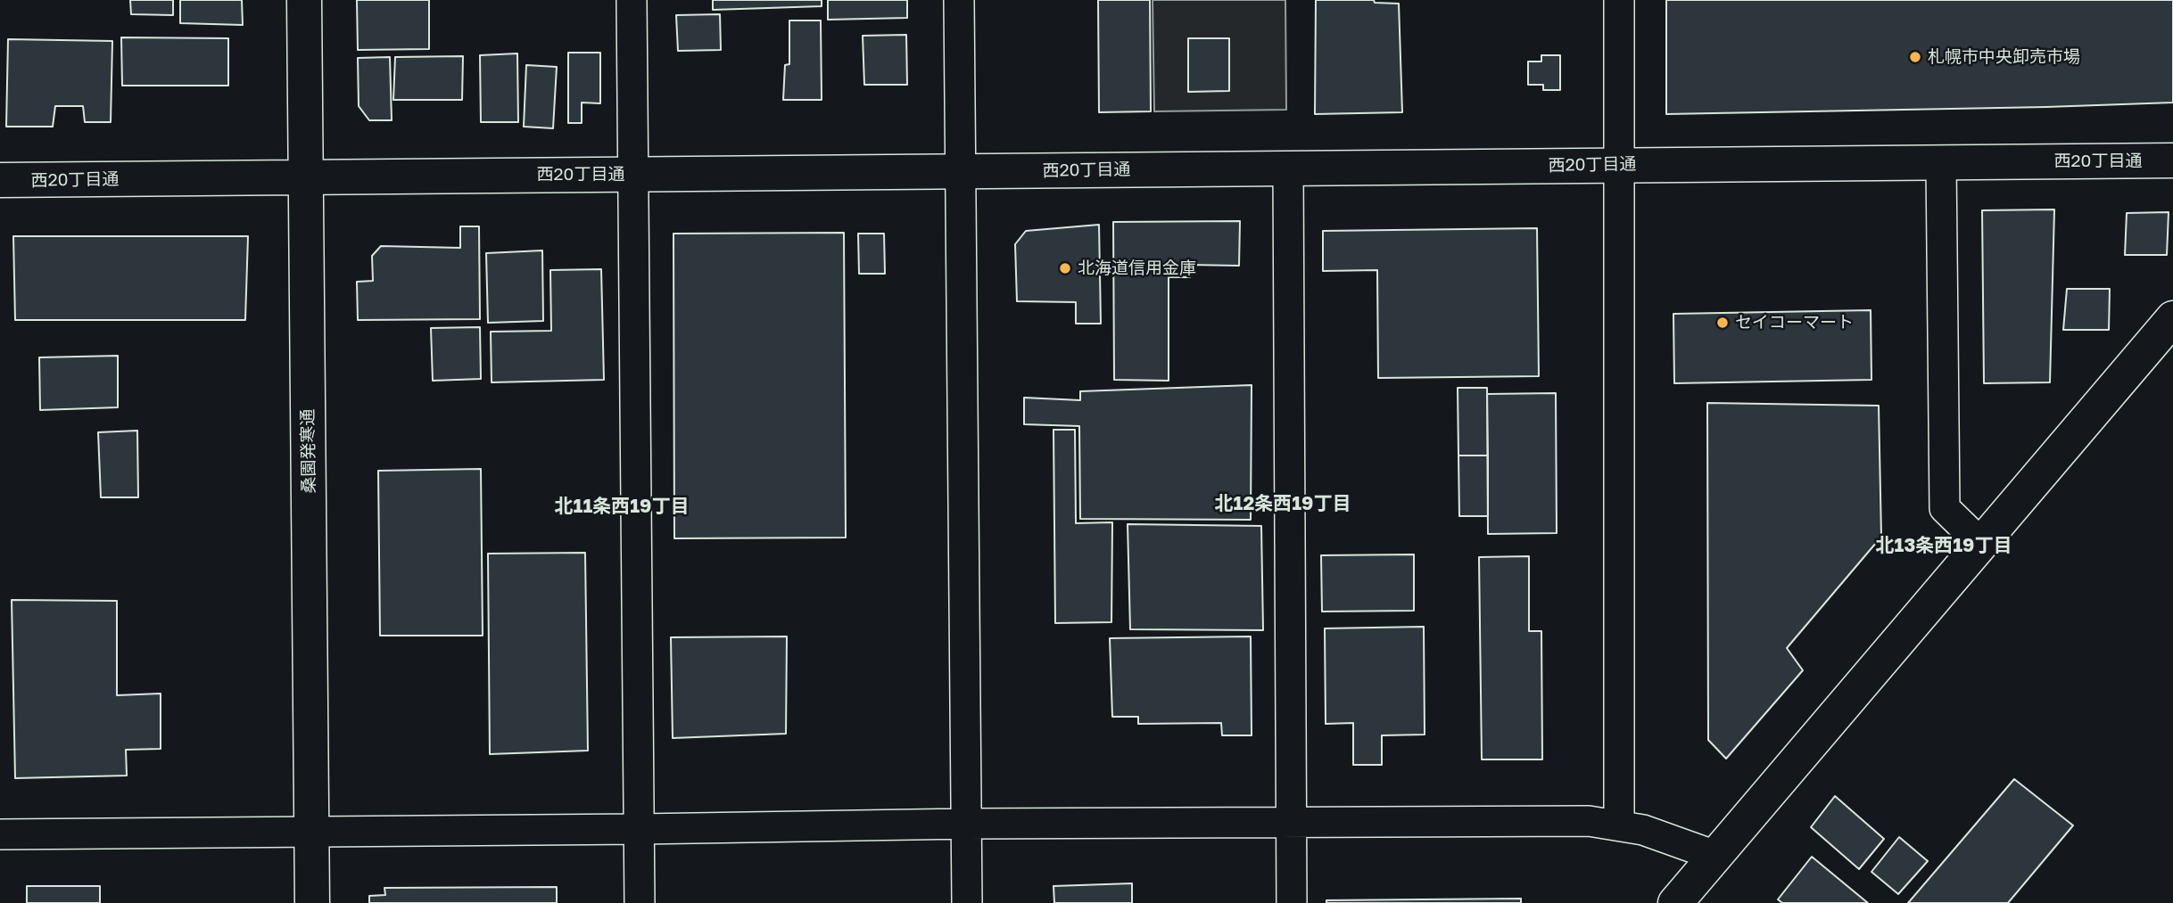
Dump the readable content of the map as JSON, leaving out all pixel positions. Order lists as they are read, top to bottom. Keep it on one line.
{"streets":{"street":["西20丁目通","桑園発寒通"]},"crossings":[["西20丁目通","桑園発寒通"]],"districts":["北12条西19丁目","北11条西19丁目","北13条西19丁目"],"places":["札幌市中央卸売市場","北海道信用金庫","セイコーマート"]}
